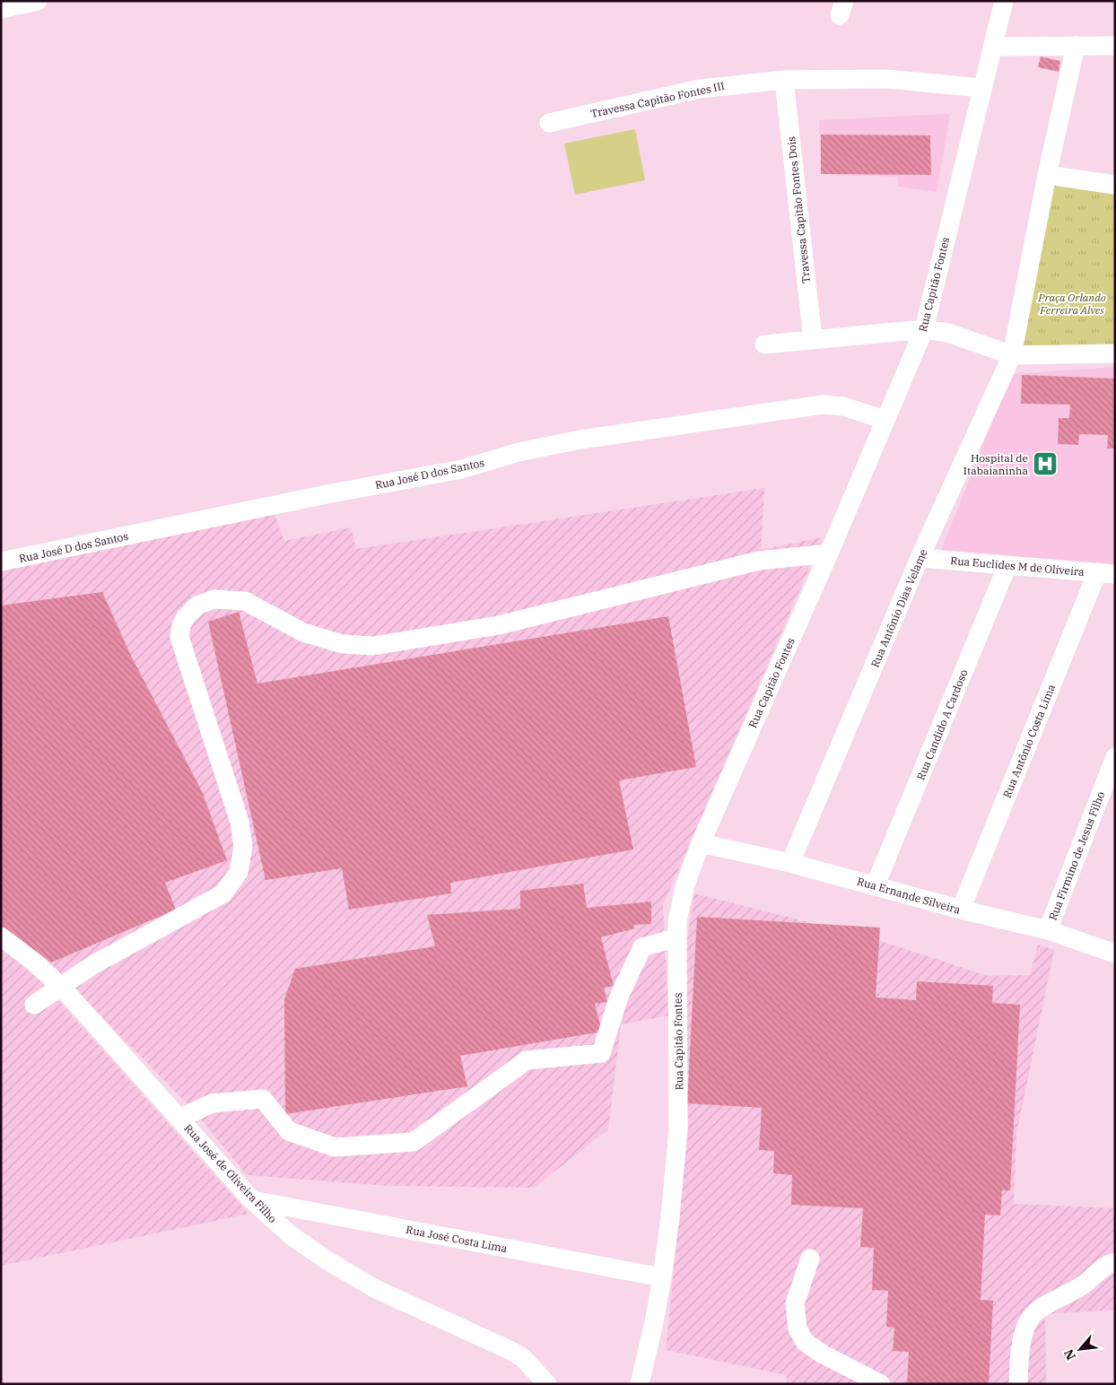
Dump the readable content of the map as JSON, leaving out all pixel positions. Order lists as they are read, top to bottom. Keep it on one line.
{"streets":{"street":["Travessa Capitão Fontes III","Travessa Capitão Fontes Dois","Rua Capitão Fontes","Rua José D dos Santos","Rua Euclides M de Oliveira","Rua Antônio Dias Velame","Rua Candido A Cardoso","Rua Antônio Costa Lima","Rua Firmino de Jesus Filho","Rua Ernande Silveira","Rua José de Oliveira Filho","Rua José Costa Lima"]},"crossings":[["Travessa Capitão Fontes III","Travessa Capitão Fontes Dois"],["Travessa Capitão Fontes III","Rua Capitão Fontes"],["Rua Capitão Fontes","Rua José D dos Santos"],["Rua Capitão Fontes","Rua Ernande Silveira"],["Rua Capitão Fontes","Rua José Costa Lima"],["Rua Euclides M de Oliveira","Rua Antônio Dias Velame"],["Rua Euclides M de Oliveira","Rua Candido A Cardoso"],["Rua Euclides M de Oliveira","Rua Antônio Costa Lima"],["Rua Antônio Dias Velame","Rua Ernande Silveira"],["Rua Candido A Cardoso","Rua Ernande Silveira"],["Rua Antônio Costa Lima","Rua Ernande Silveira"],["Rua Firmino de Jesus Filho","Rua Ernande Silveira"],["Rua José de Oliveira Filho","Rua José Costa Lima"]],"parks":["Praça Orlando Ferreira Alves"],"places":{"hospital":["Hospital de Itabaianinha"]},"north":"bottom left"}
